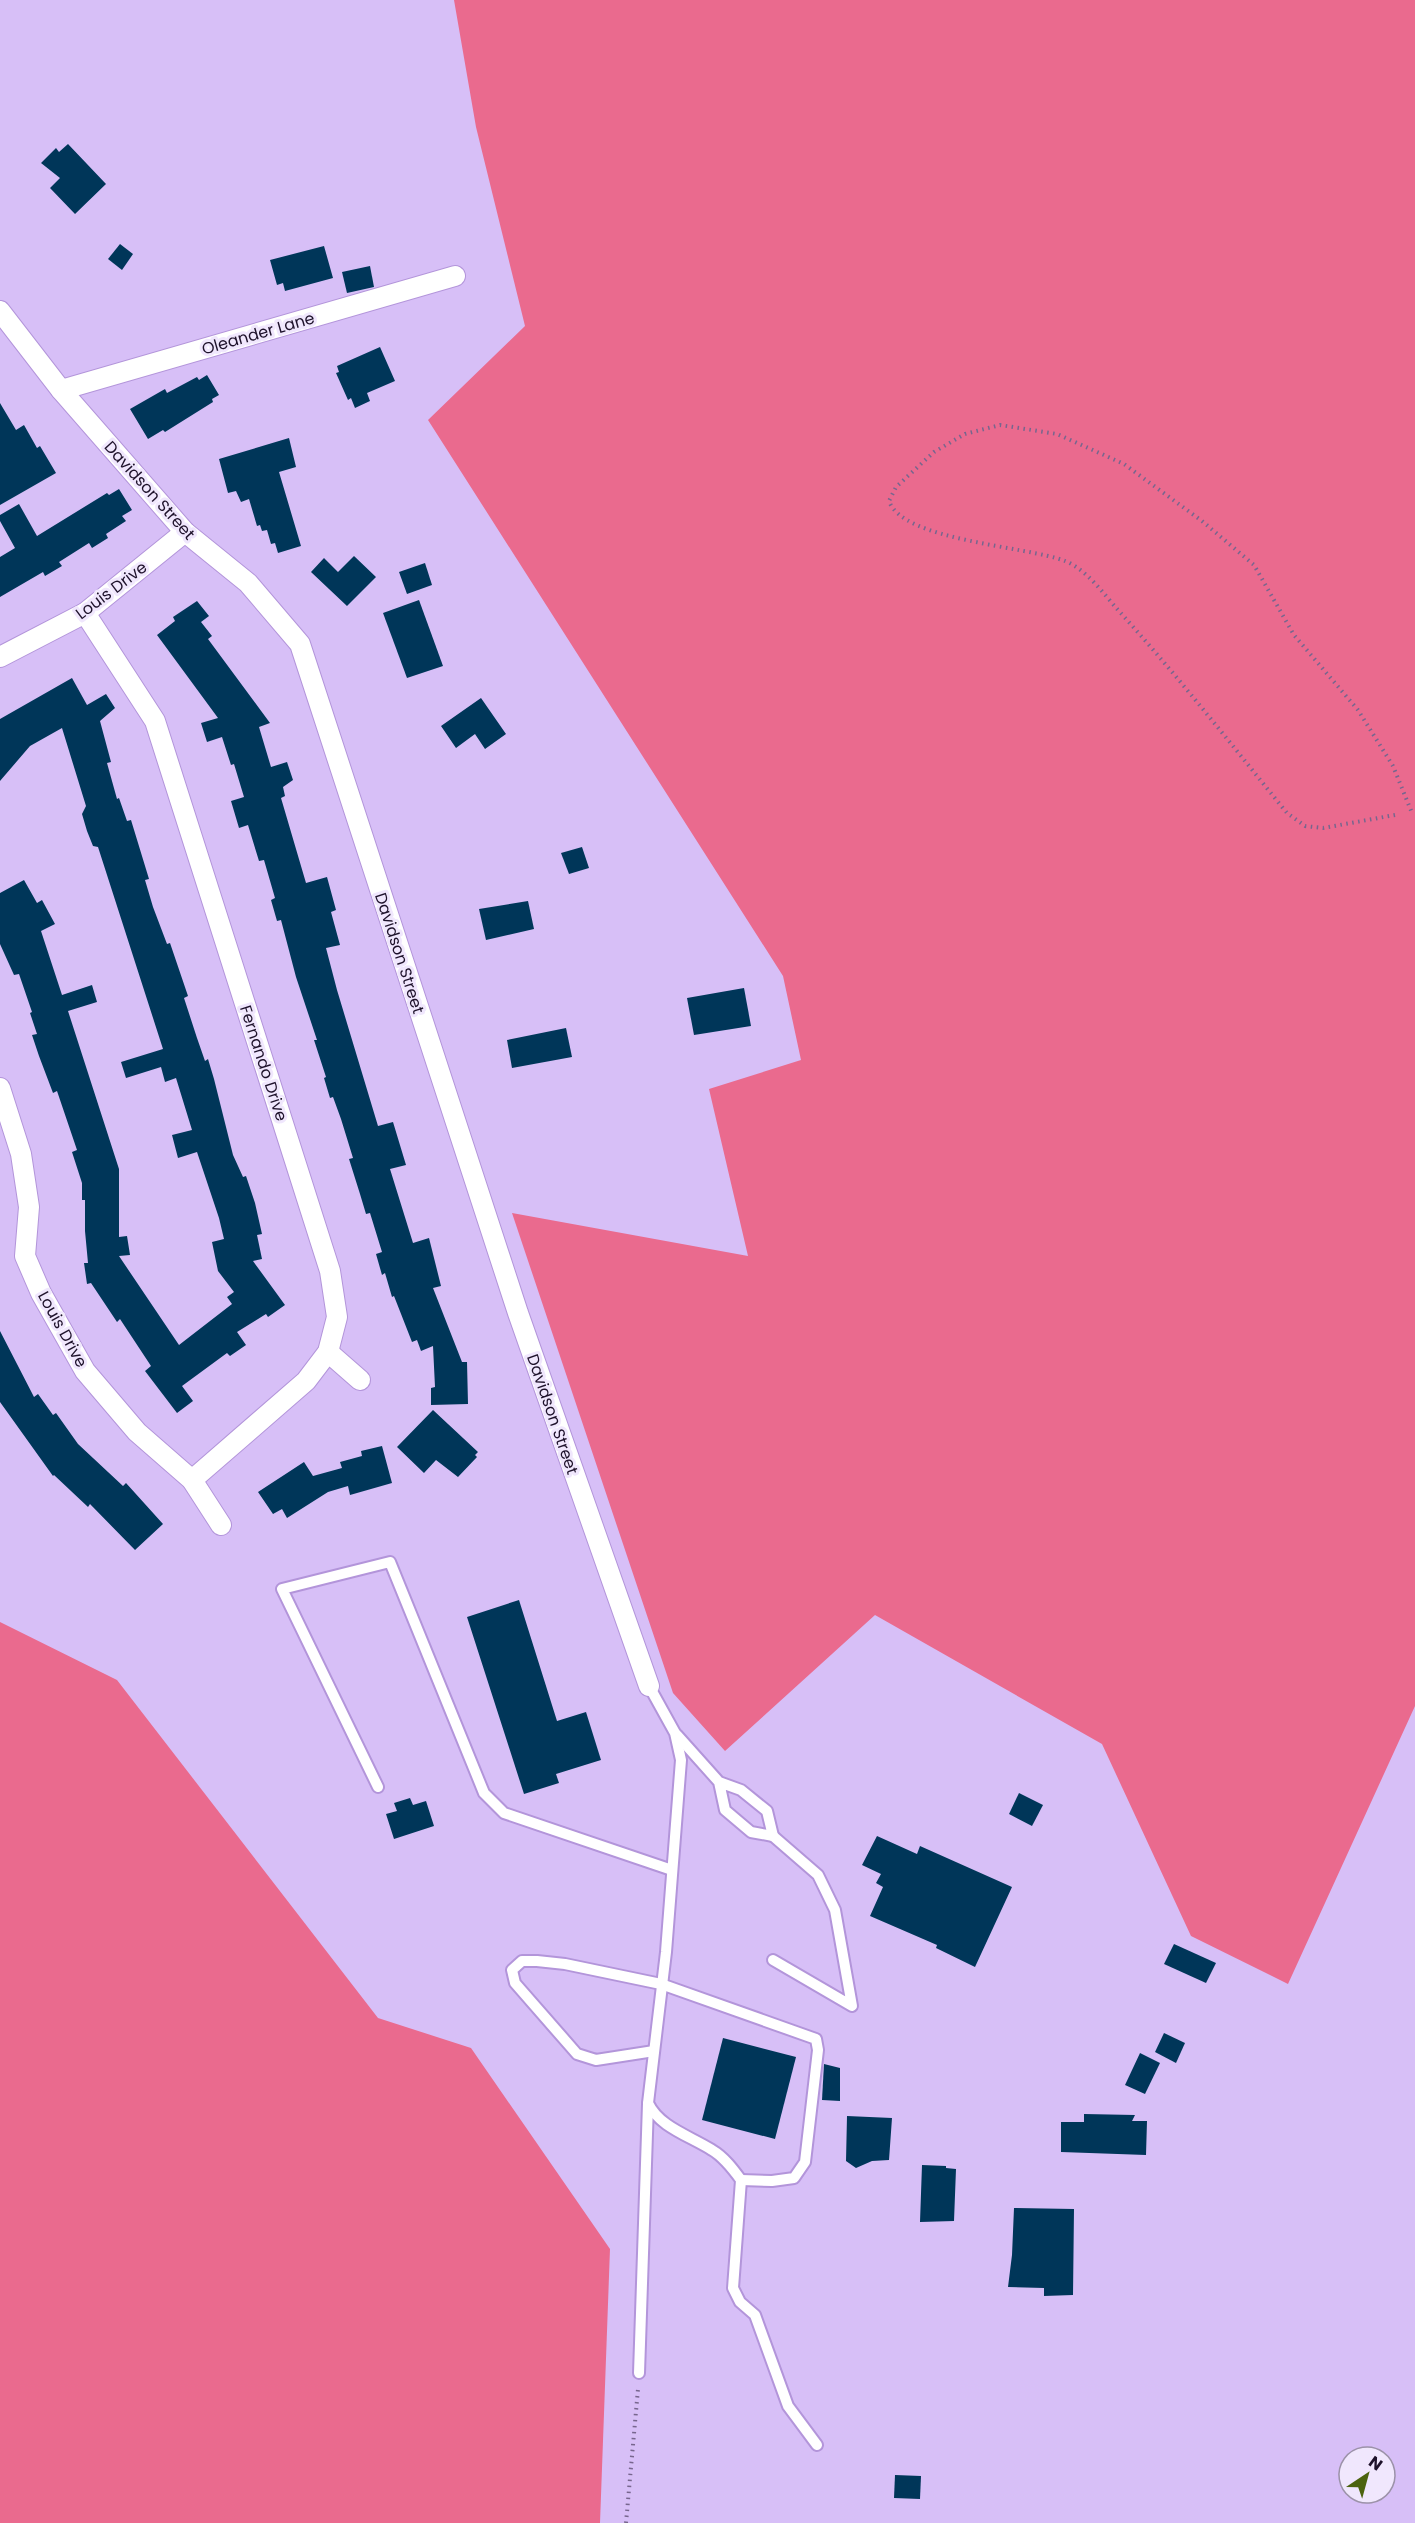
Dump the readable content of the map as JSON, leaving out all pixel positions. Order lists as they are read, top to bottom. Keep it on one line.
{"streets":{"street":["Oleander Lane","Davidson Street","Louis Drive","Fernando Drive"]},"crossings":[["Oleander Lane","Davidson Street"],["Davidson Street","Louis Drive"],["Louis Drive","Fernando Drive"]],"north":"top right"}
